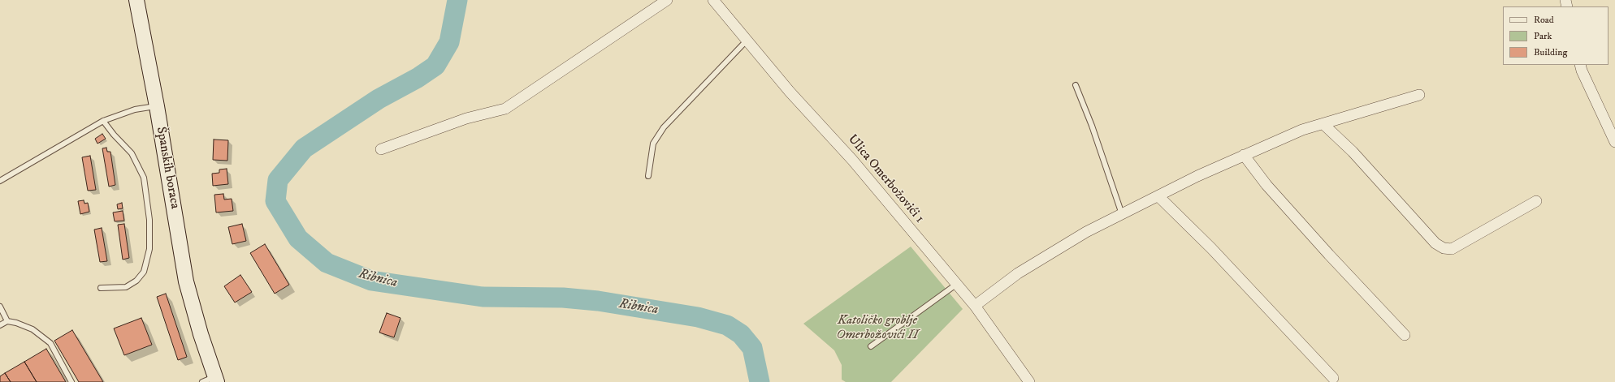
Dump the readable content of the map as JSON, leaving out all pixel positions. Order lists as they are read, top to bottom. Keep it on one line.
{"streets":{"main road":["Španskih boraca"],"street":["Ulica Omerbožovići 1"]},"water":["Ribnica"],"parks":["Katoličko groblje Omerbožovići II"],"legend":["Road","Park","Building"]}
